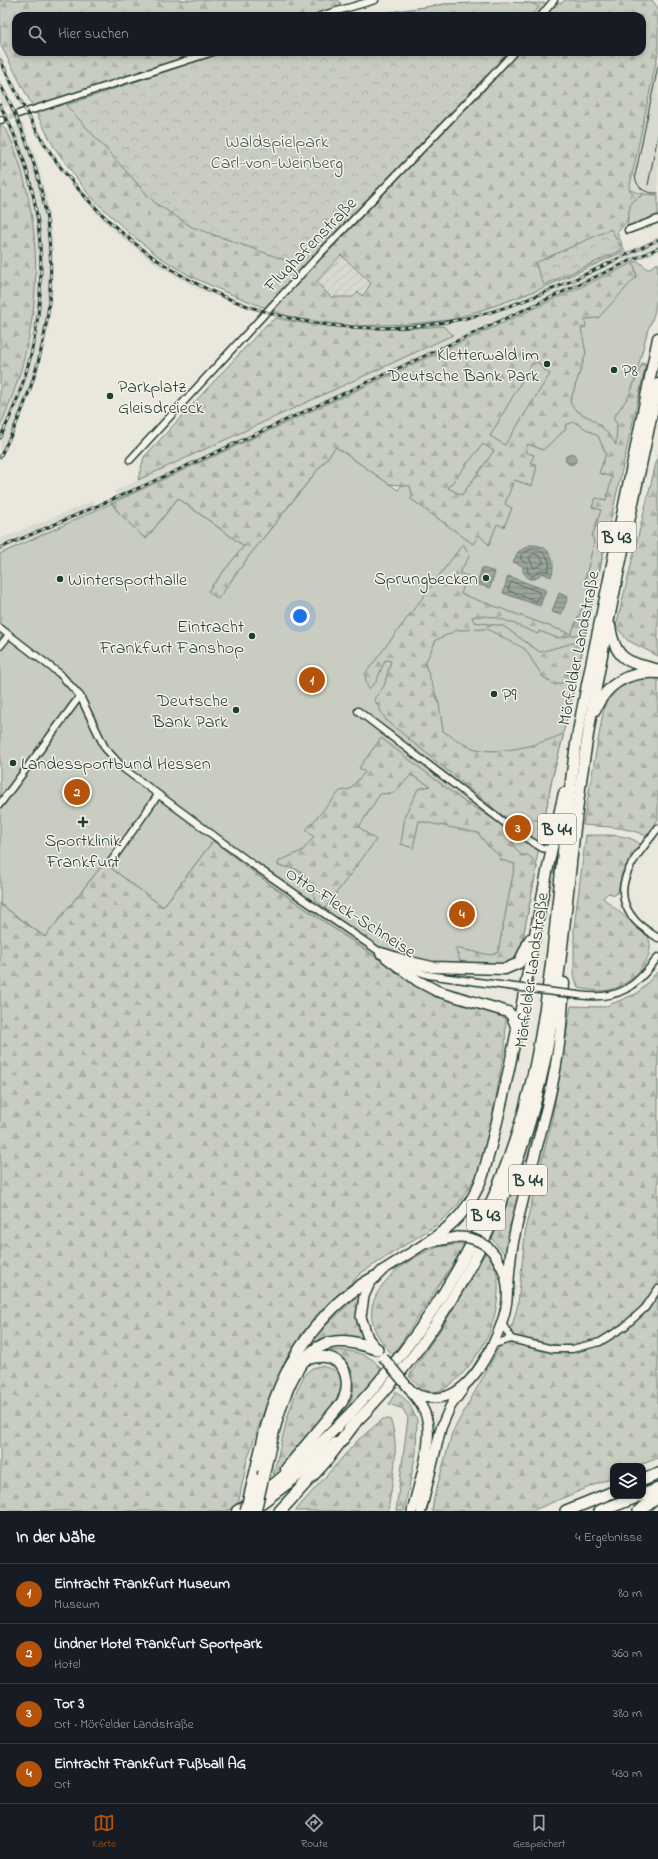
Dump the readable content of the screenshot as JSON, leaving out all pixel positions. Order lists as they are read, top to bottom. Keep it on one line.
{"streets":{"highway":["B 43","Mörfelder Landstraße","B 44"],"street":["Flughafenstraße","Otto-Fleck-Schneise"]},"crossings":[["Mörfelder Landstraße","B 44"]],"parks":["Waldspielpark Carl-von-Weinberg"],"places":{"other":["Kletterwald im Deutsche Bank Park","P8","Parkplatz Gleisdreieck","Sprungbecken","Wintersporthalle","Eintracht Frankfurt Fanshop","P9","Deutsche Bank Park","Landessportbund Hessen"],"health":["Sportklinik Frankfurt"]},"page":{"search":"Hier suchen","pins":["1","2","3","4"],"heading":["In der Nähe","4 Ergebnisse"],"list":[{"mark":"1","name":"Eintracht Frankfurt Museum","note":"Museum","value":"80 m"},{"mark":"2","name":"Lindner Hotel Frankfurt Sportpark","note":"Hotel","value":"360 m"},{"mark":"3","name":"Tor 3","note":"Ort · Mörfelder Landstraße","value":"380 m"},{"mark":"4","name":"Eintracht Frankfurt Fußball AG","note":"Ort","value":"430 m"}],"nav":["Karte","Route","Gespeichert"]}}
